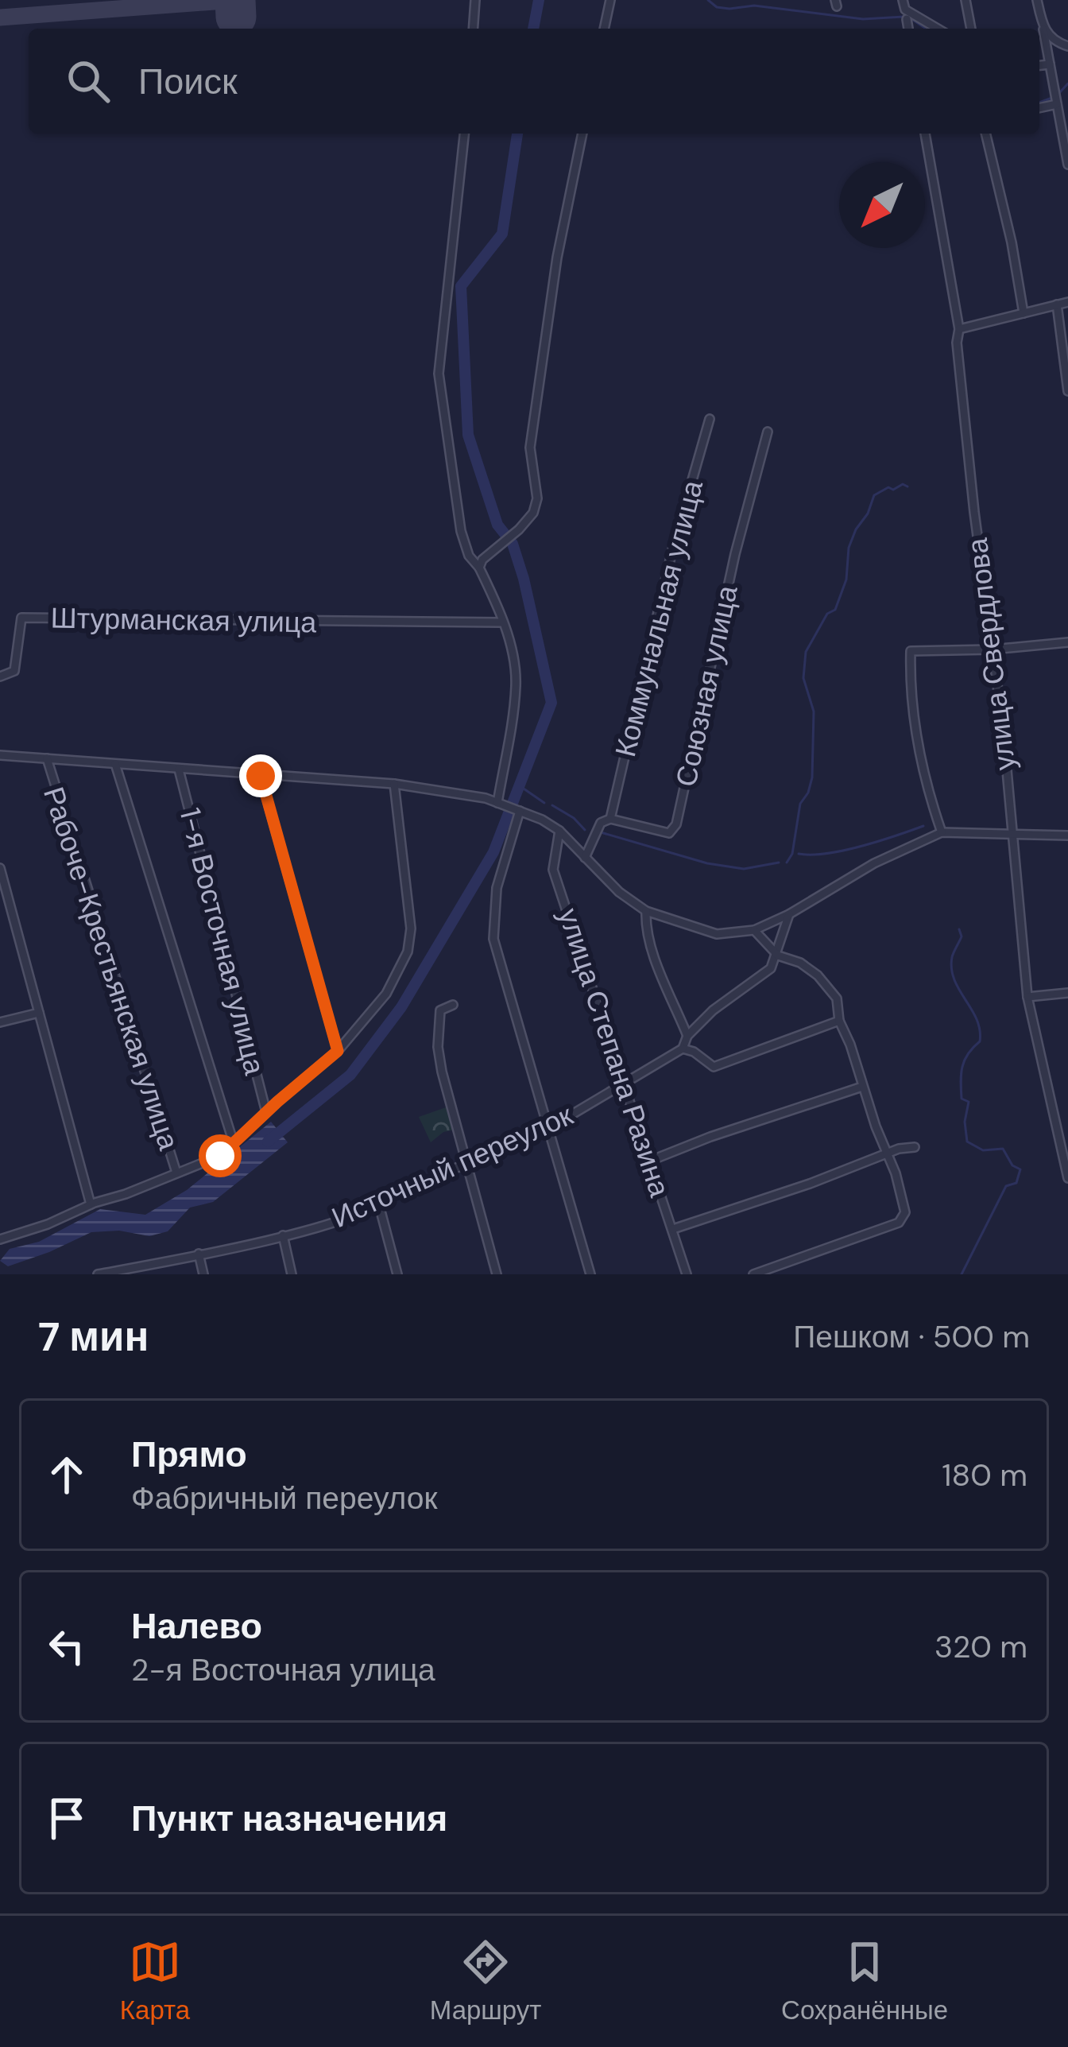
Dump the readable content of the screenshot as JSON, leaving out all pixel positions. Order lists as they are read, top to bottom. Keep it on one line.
{"streets":{"street":["Коммунальная улица","Штурманская улица","улица Свердлова","Союзная улица","1-я Восточная улица","Рабоче-Крестьянская улица","улица Степана Разина","Источный переулок"]},"crossings":[["Коммунальная улица","Союзная улица"],["улица Степана Разина","Источный переулок"]],"north":"bottom left","page":{"search":"Поиск","heading":["7 мин","Пешком · 500 m"],"list":[["Прямо","Фабричный переулок","180 m"],["Налево","2-я Восточная улица","320 m"],"Пункт назначения"],"nav":["Карта","Маршрут","Сохранённые"]}}
